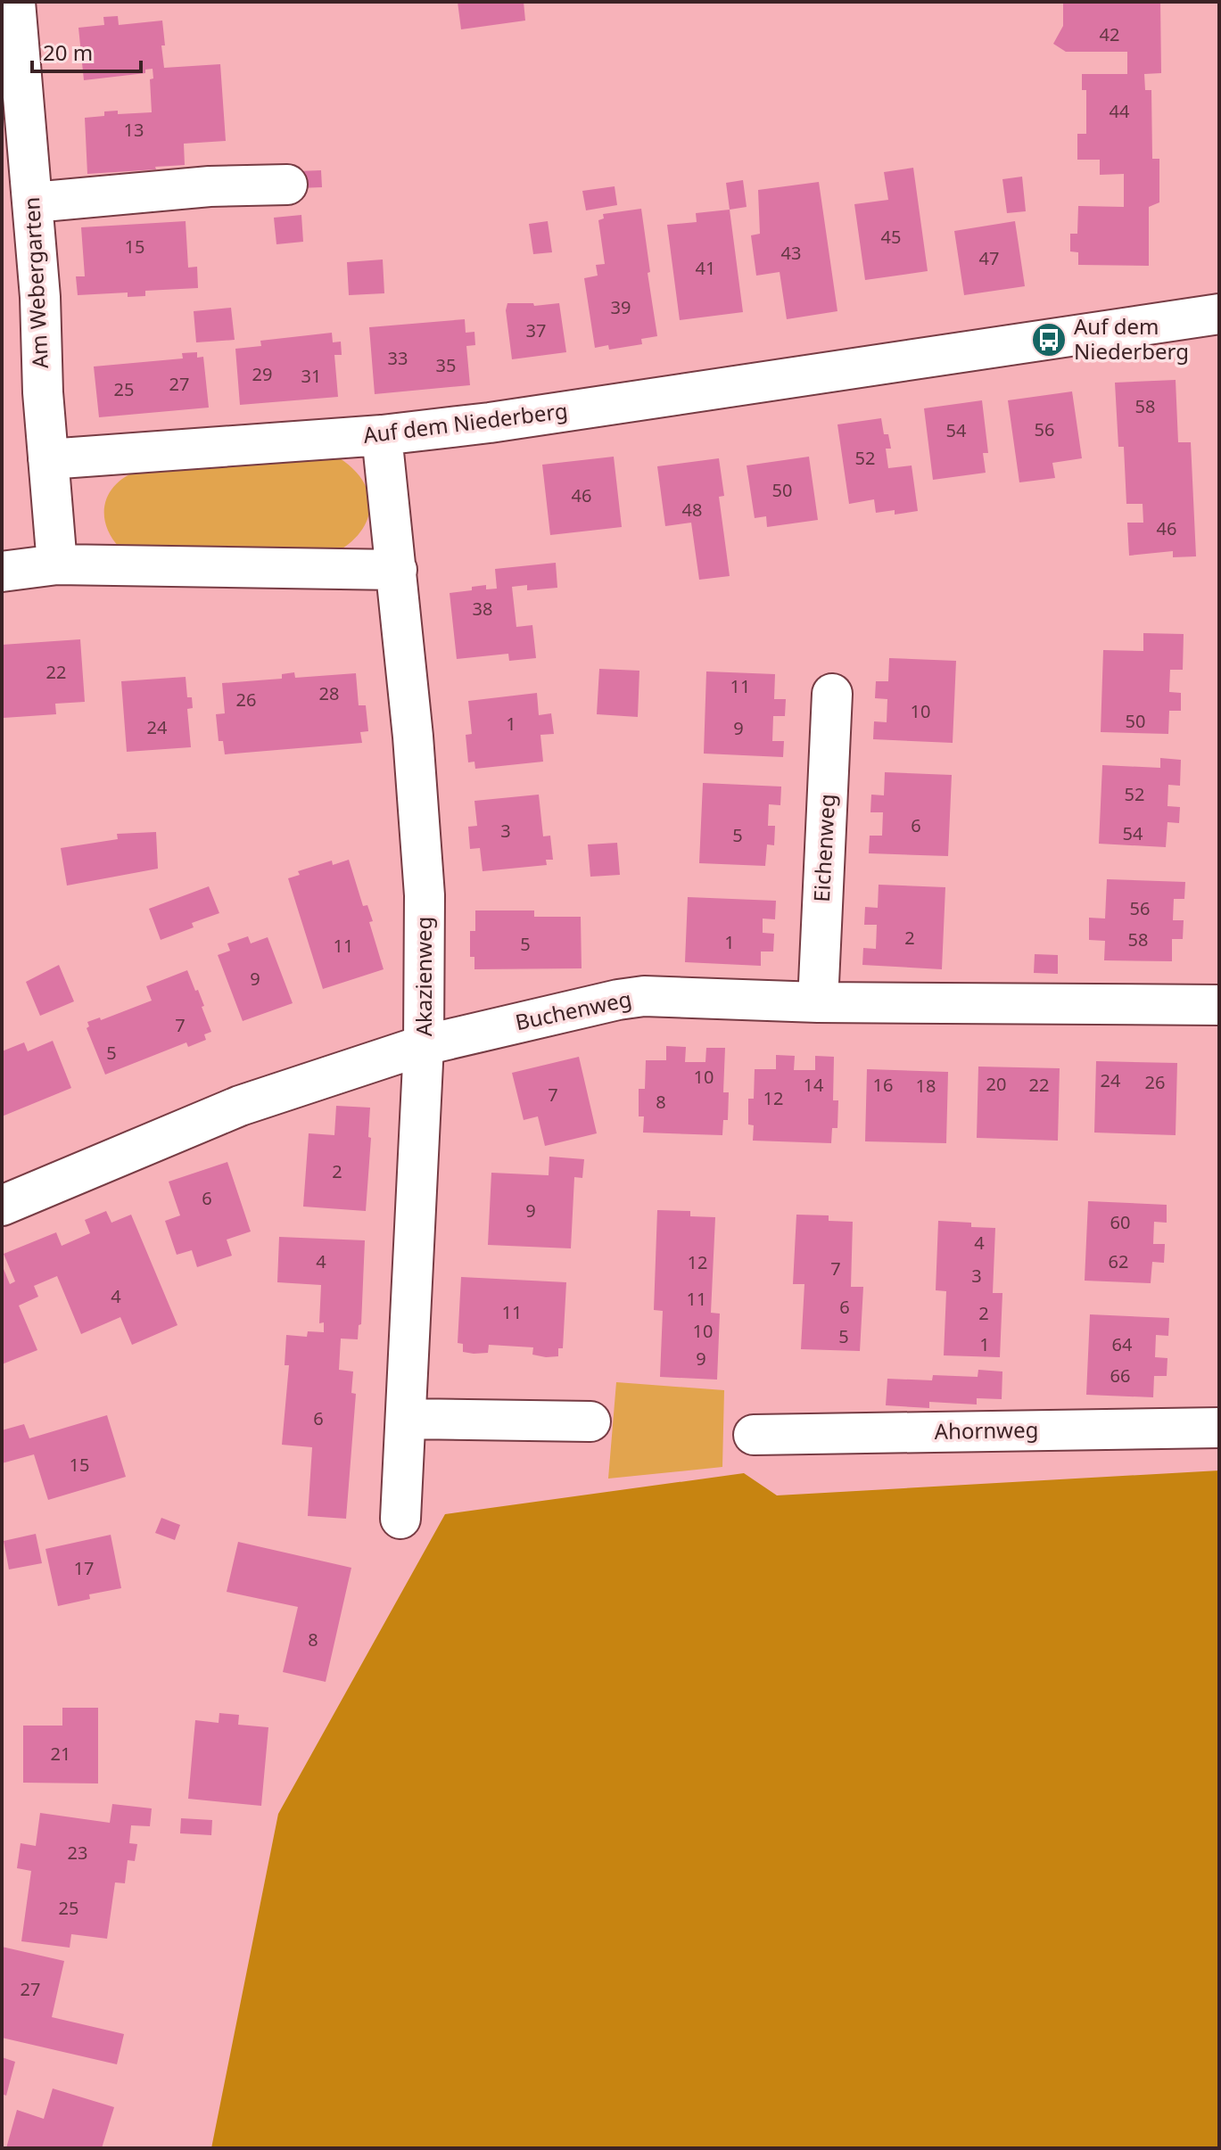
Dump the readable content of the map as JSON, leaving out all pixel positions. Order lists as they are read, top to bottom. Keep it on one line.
{"streets":{"street":["Am Webergarten","Auf dem Niederberg","Eichenweg","Akazienweg","Buchenweg","Ahornweg"]},"crossings":[["Am Webergarten","Auf dem Niederberg"],["Auf dem Niederberg","Akazienweg"],["Eichenweg","Buchenweg"],["Akazienweg","Buchenweg"]],"places":{"bus stop":["Auf dem Niederberg"]},"house_numbers":["42","44","13","45","15","43","47","41","39","37","33","35","29","31","27","25","58","56","54","52","50","46","48","46","38","22","11","28","26","10","50","1","24","9","52","6","3","54","5","56","2","58","1","5","11","9","7","5","10","24","26","20","14","16","22","18","7","12","8","2","6","9","60","4","4","62","12","7","3","4","11","6","11","2","10","5","1","64","9","66","6","15","17","8","21","23","25","27"],"scale_bar":"20 m"}
